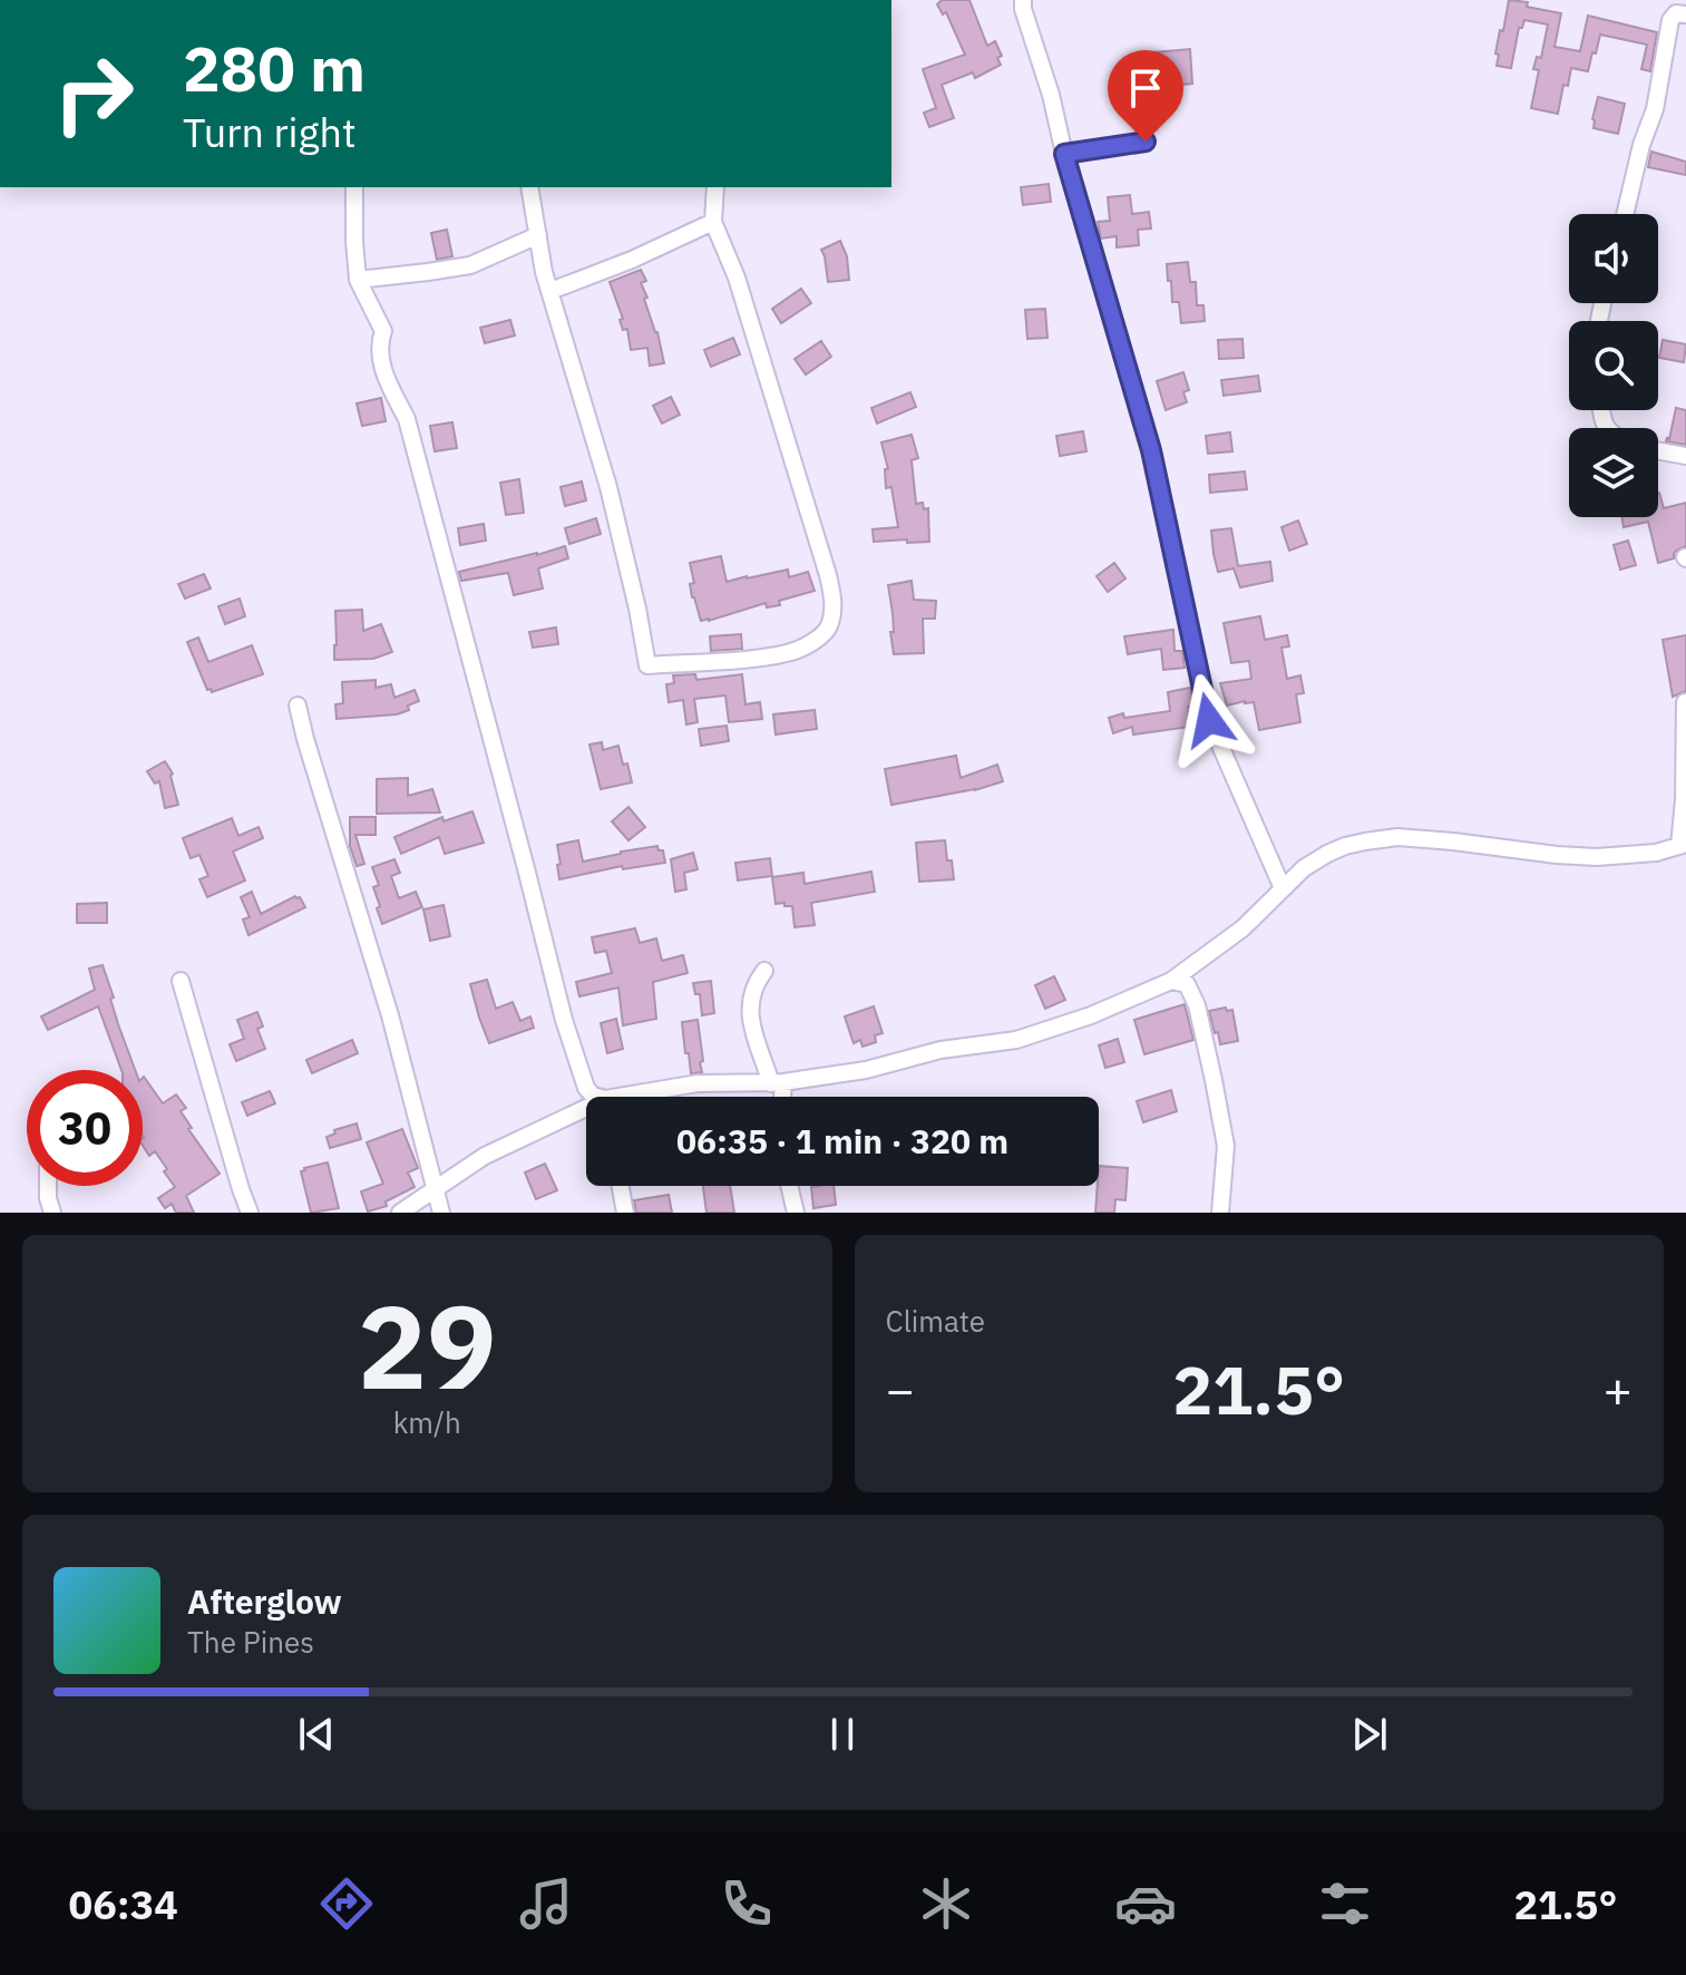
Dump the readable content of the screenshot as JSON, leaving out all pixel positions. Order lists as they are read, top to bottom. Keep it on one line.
{"page":{"turn":["280 m","Turn right"],"limit":"30","trip":"06:35 · 1 min · 320 m","tile":[["29","km/h"],"Climate"],"heat":["−","21.5°","+"],"song":["Afterglow","The Pines"],"tabs":["06:34","21.5°"]}}
